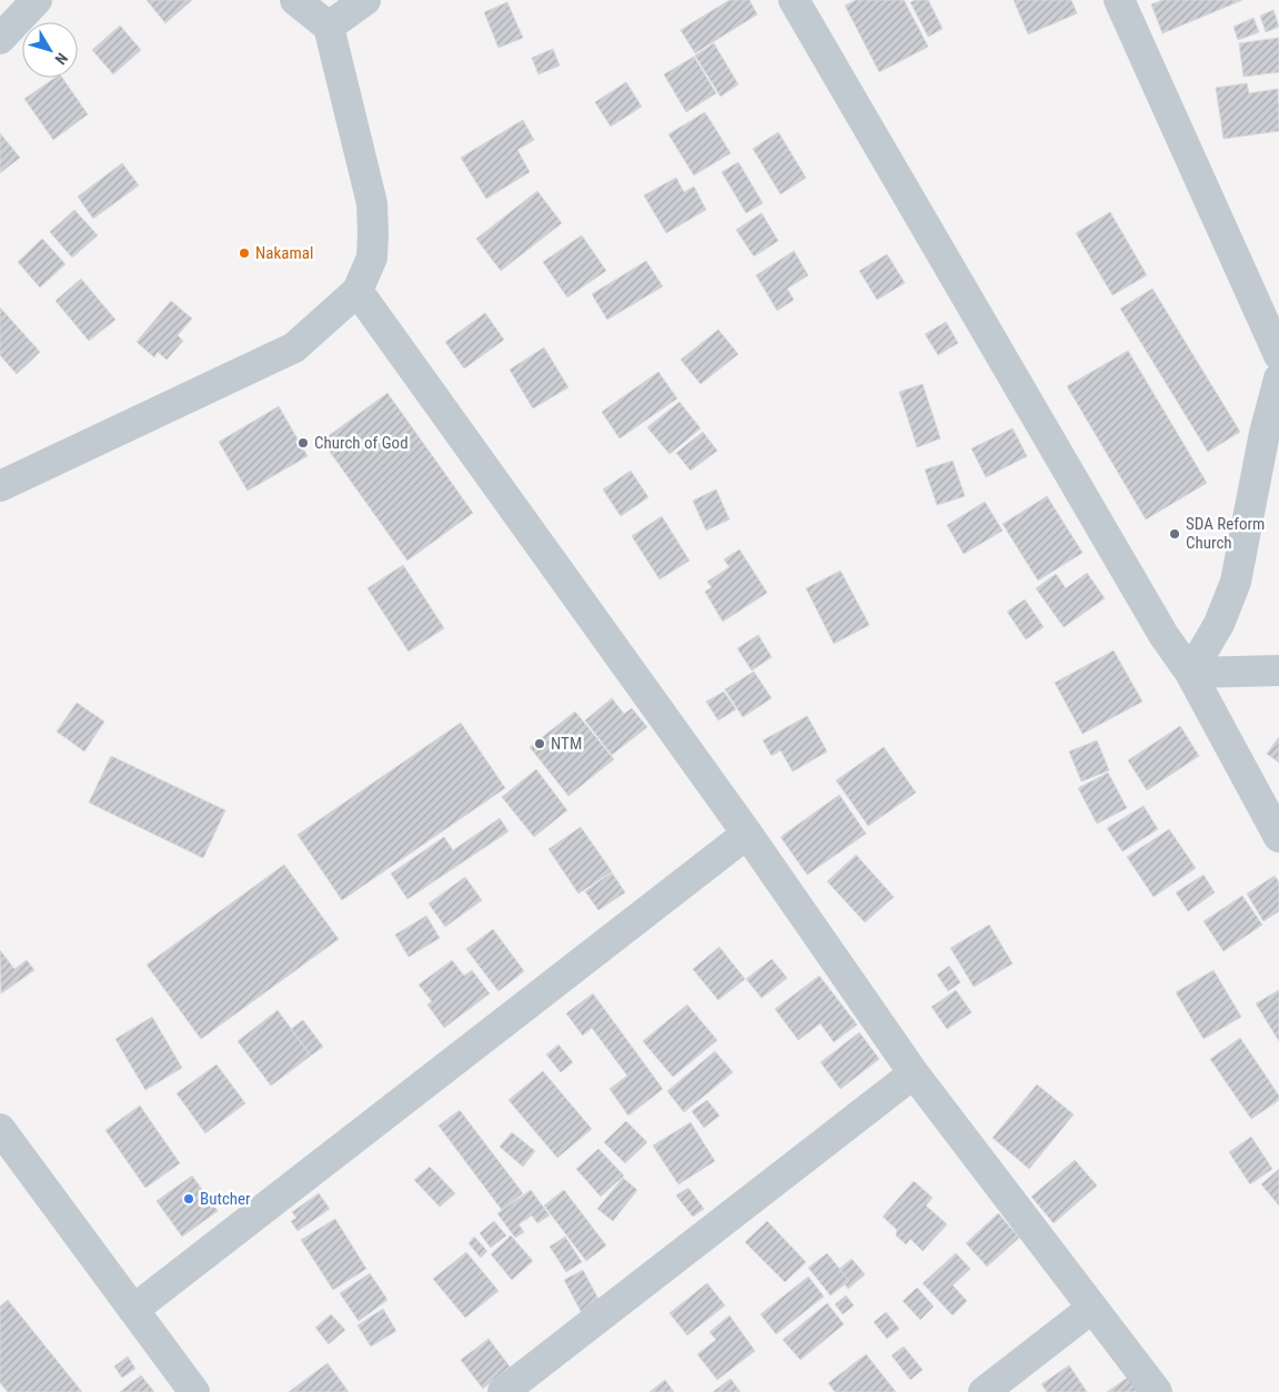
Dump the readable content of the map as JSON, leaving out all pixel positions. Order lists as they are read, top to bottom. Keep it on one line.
{"places":["Nakamal","Church of God","SDA Reform Church","NTM","Butcher"],"north":"bottom right"}
